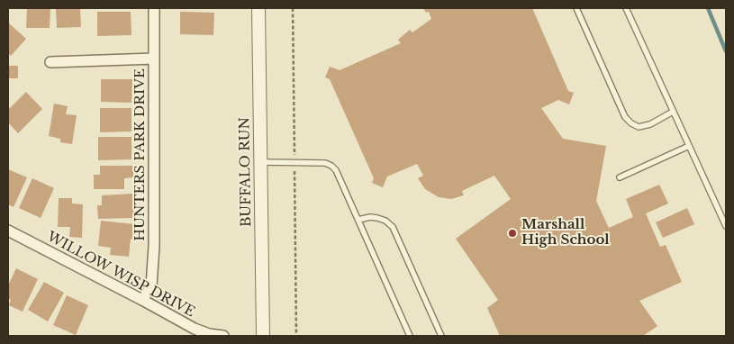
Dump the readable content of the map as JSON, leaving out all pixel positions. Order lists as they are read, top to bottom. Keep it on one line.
{"streets":{"street":["HUNTERS PARK DRIVE","BUFFALO RUN","WILLOW WISP DRIVE"]},"crossings":[["HUNTERS PARK DRIVE","WILLOW WISP DRIVE"]],"places":["Marshall High School"]}
